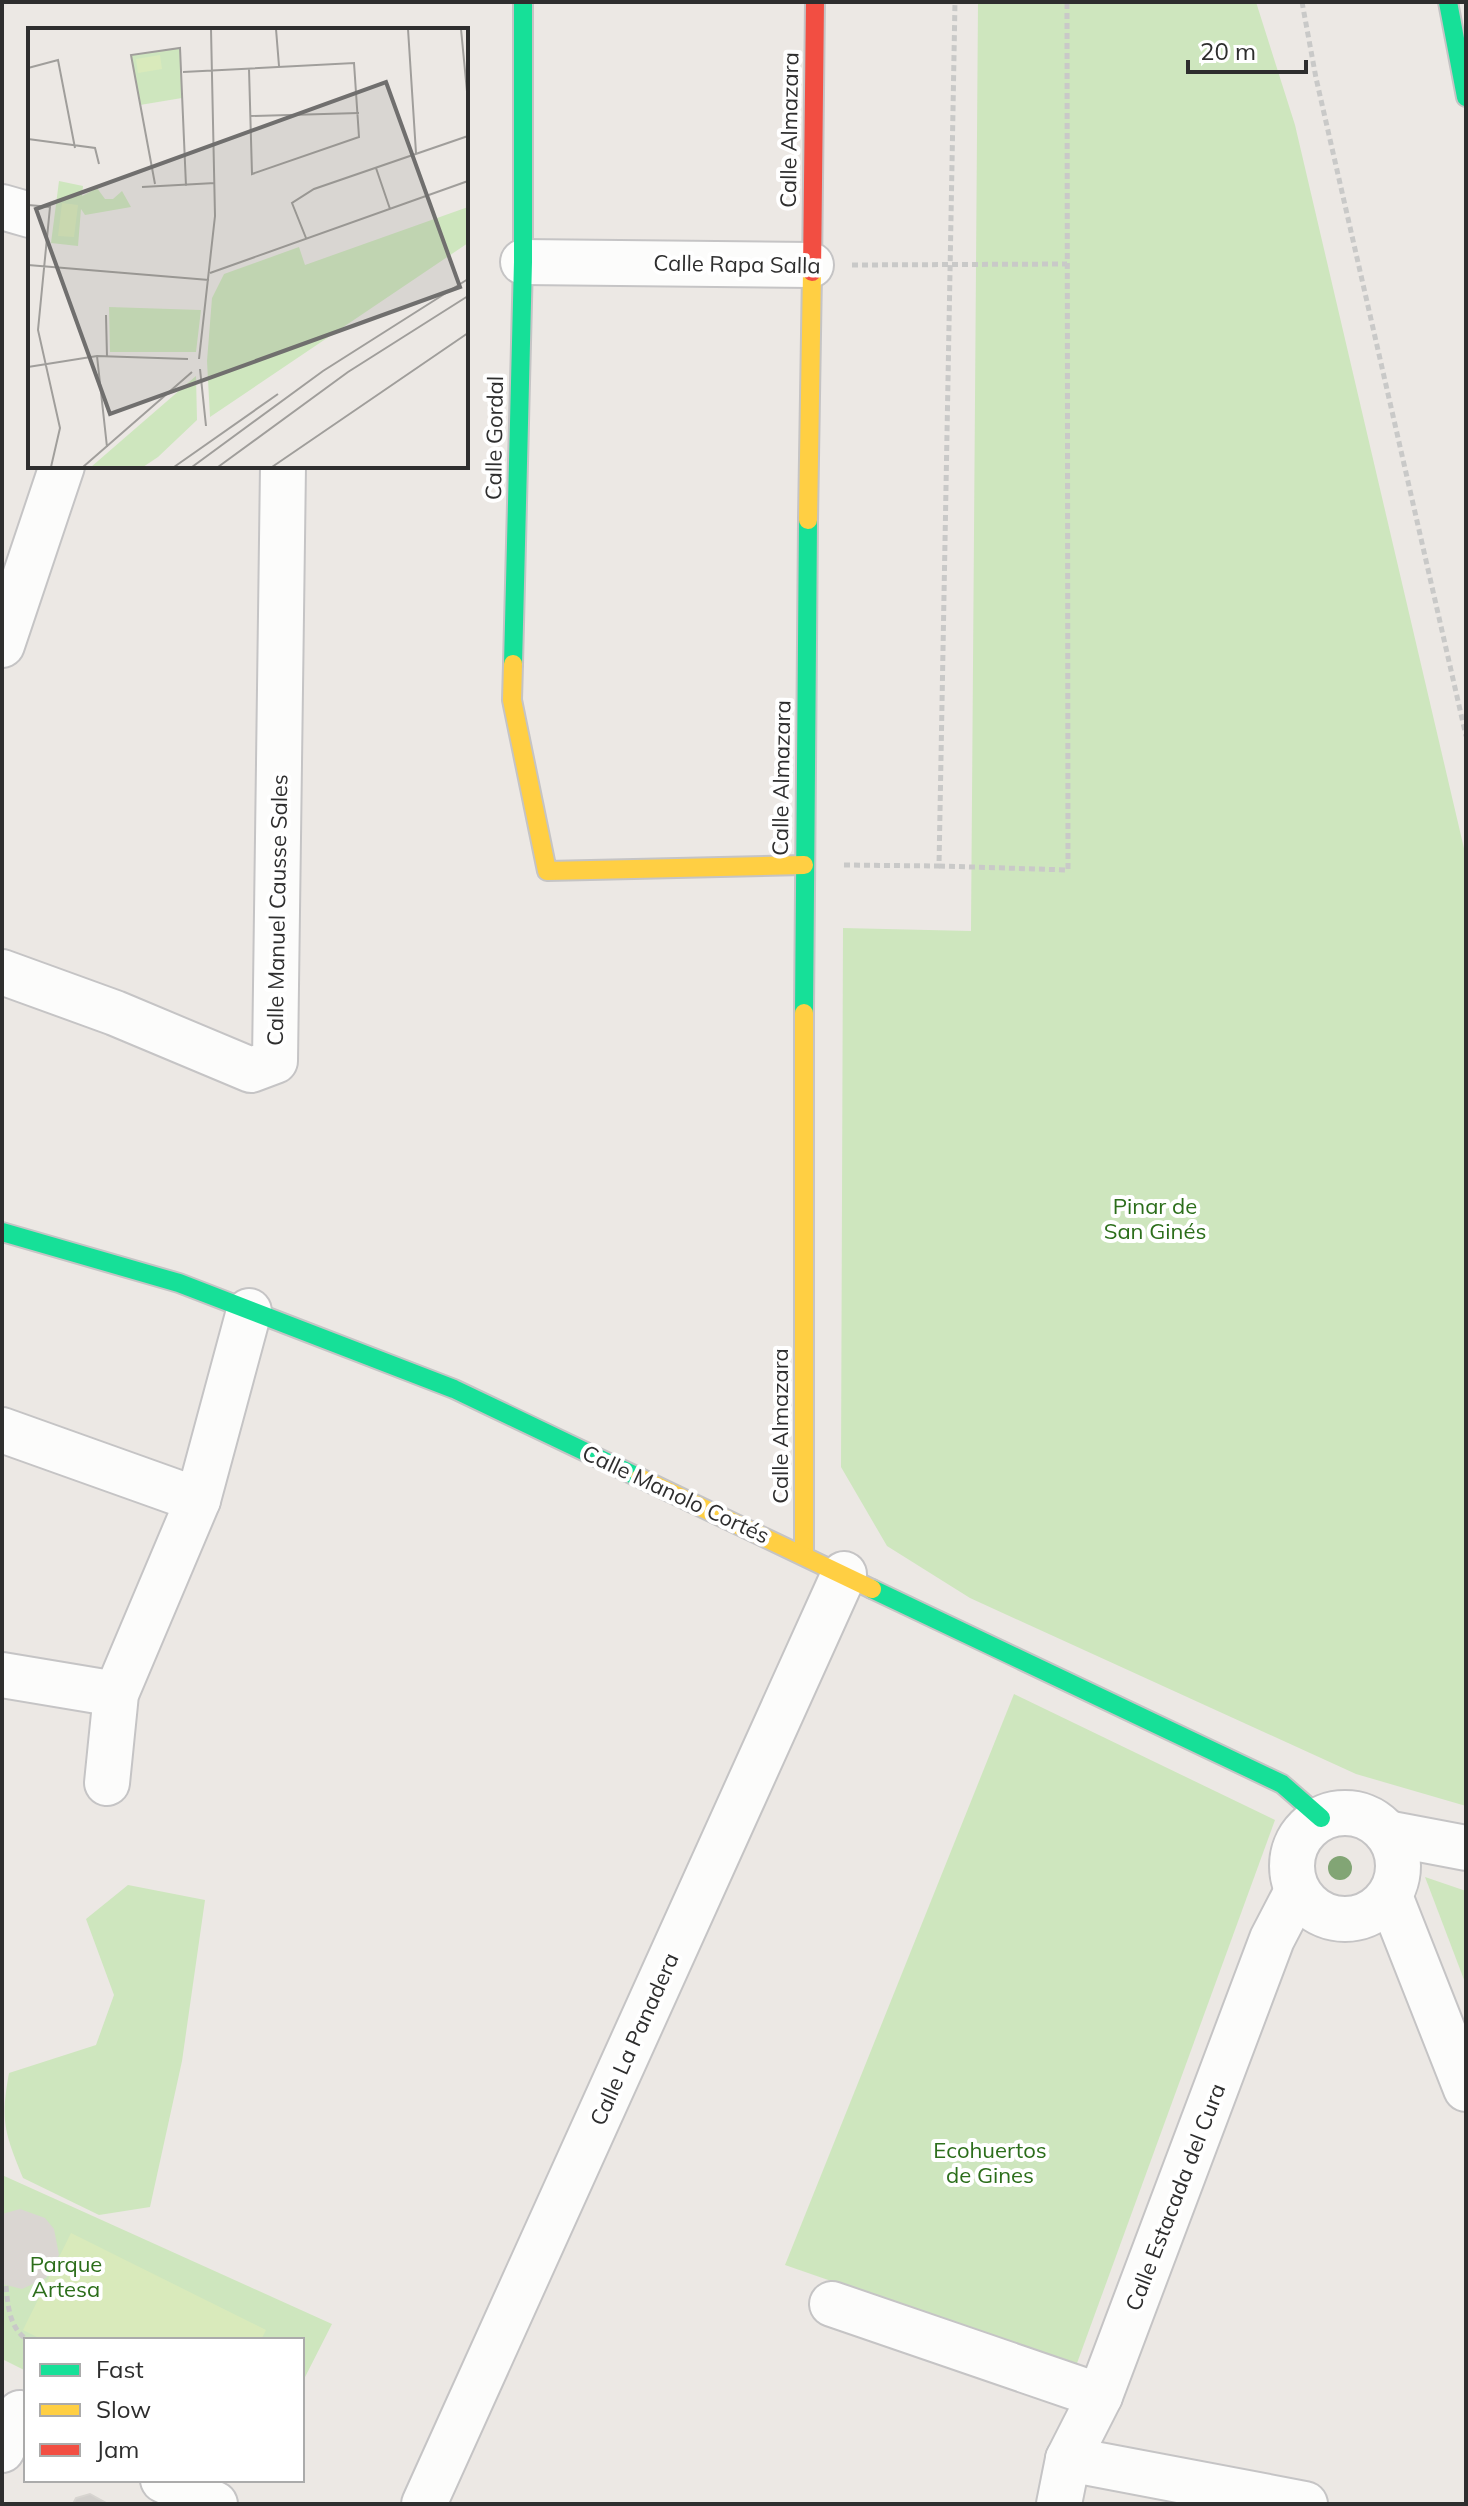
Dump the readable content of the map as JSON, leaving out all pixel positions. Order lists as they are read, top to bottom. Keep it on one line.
{"streets":{"main road":["Calle Almazara","Calle Gordal","Calle Manolo Cortés"],"street":["Calle Rapa Salla","Calle Manuel Causse Sales","Calle La Panadera","Calle Estacada del Cura"]},"crossings":[["Calle Almazara","Calle Rapa Salla"],["Calle Almazara","Calle Gordal"],["Calle Almazara","Calle Manolo Cortés"],["Calle Rapa Salla","Calle Gordal"],["Calle Manolo Cortés","Calle La Panadera"],["Calle Manolo Cortés","Calle Estacada del Cura"]],"parks":["Pinar de San Ginés","Ecohuertos de Gines","Parque Artesa"],"legend":["Fast","Slow","Jam"],"scale_bar":"20 m"}
